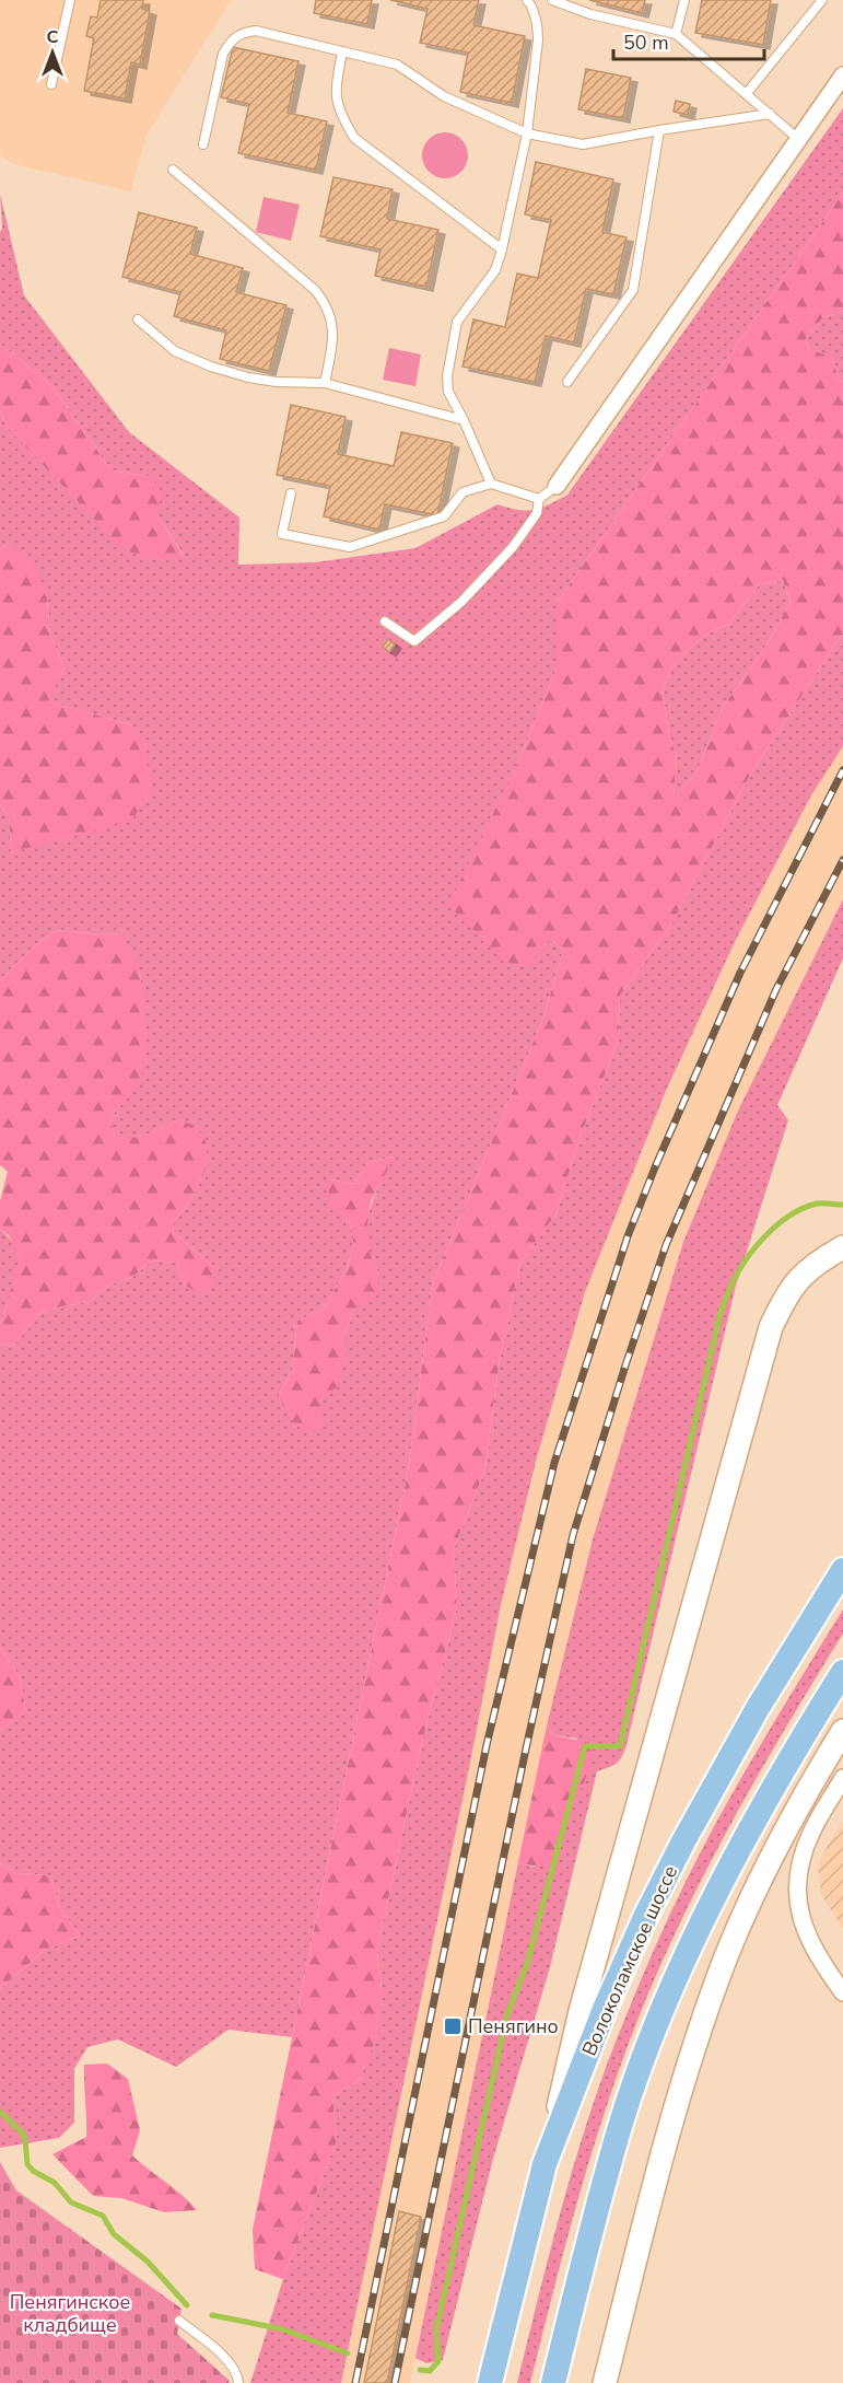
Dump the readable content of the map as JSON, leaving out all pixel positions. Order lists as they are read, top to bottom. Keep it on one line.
{"streets":{"main road":["Волоколамское шоссе"]},"parks":["Пенягинское кладбище"],"places":{"transit":["Пенягино"]},"scale_bar":"50 m","north":"top"}
